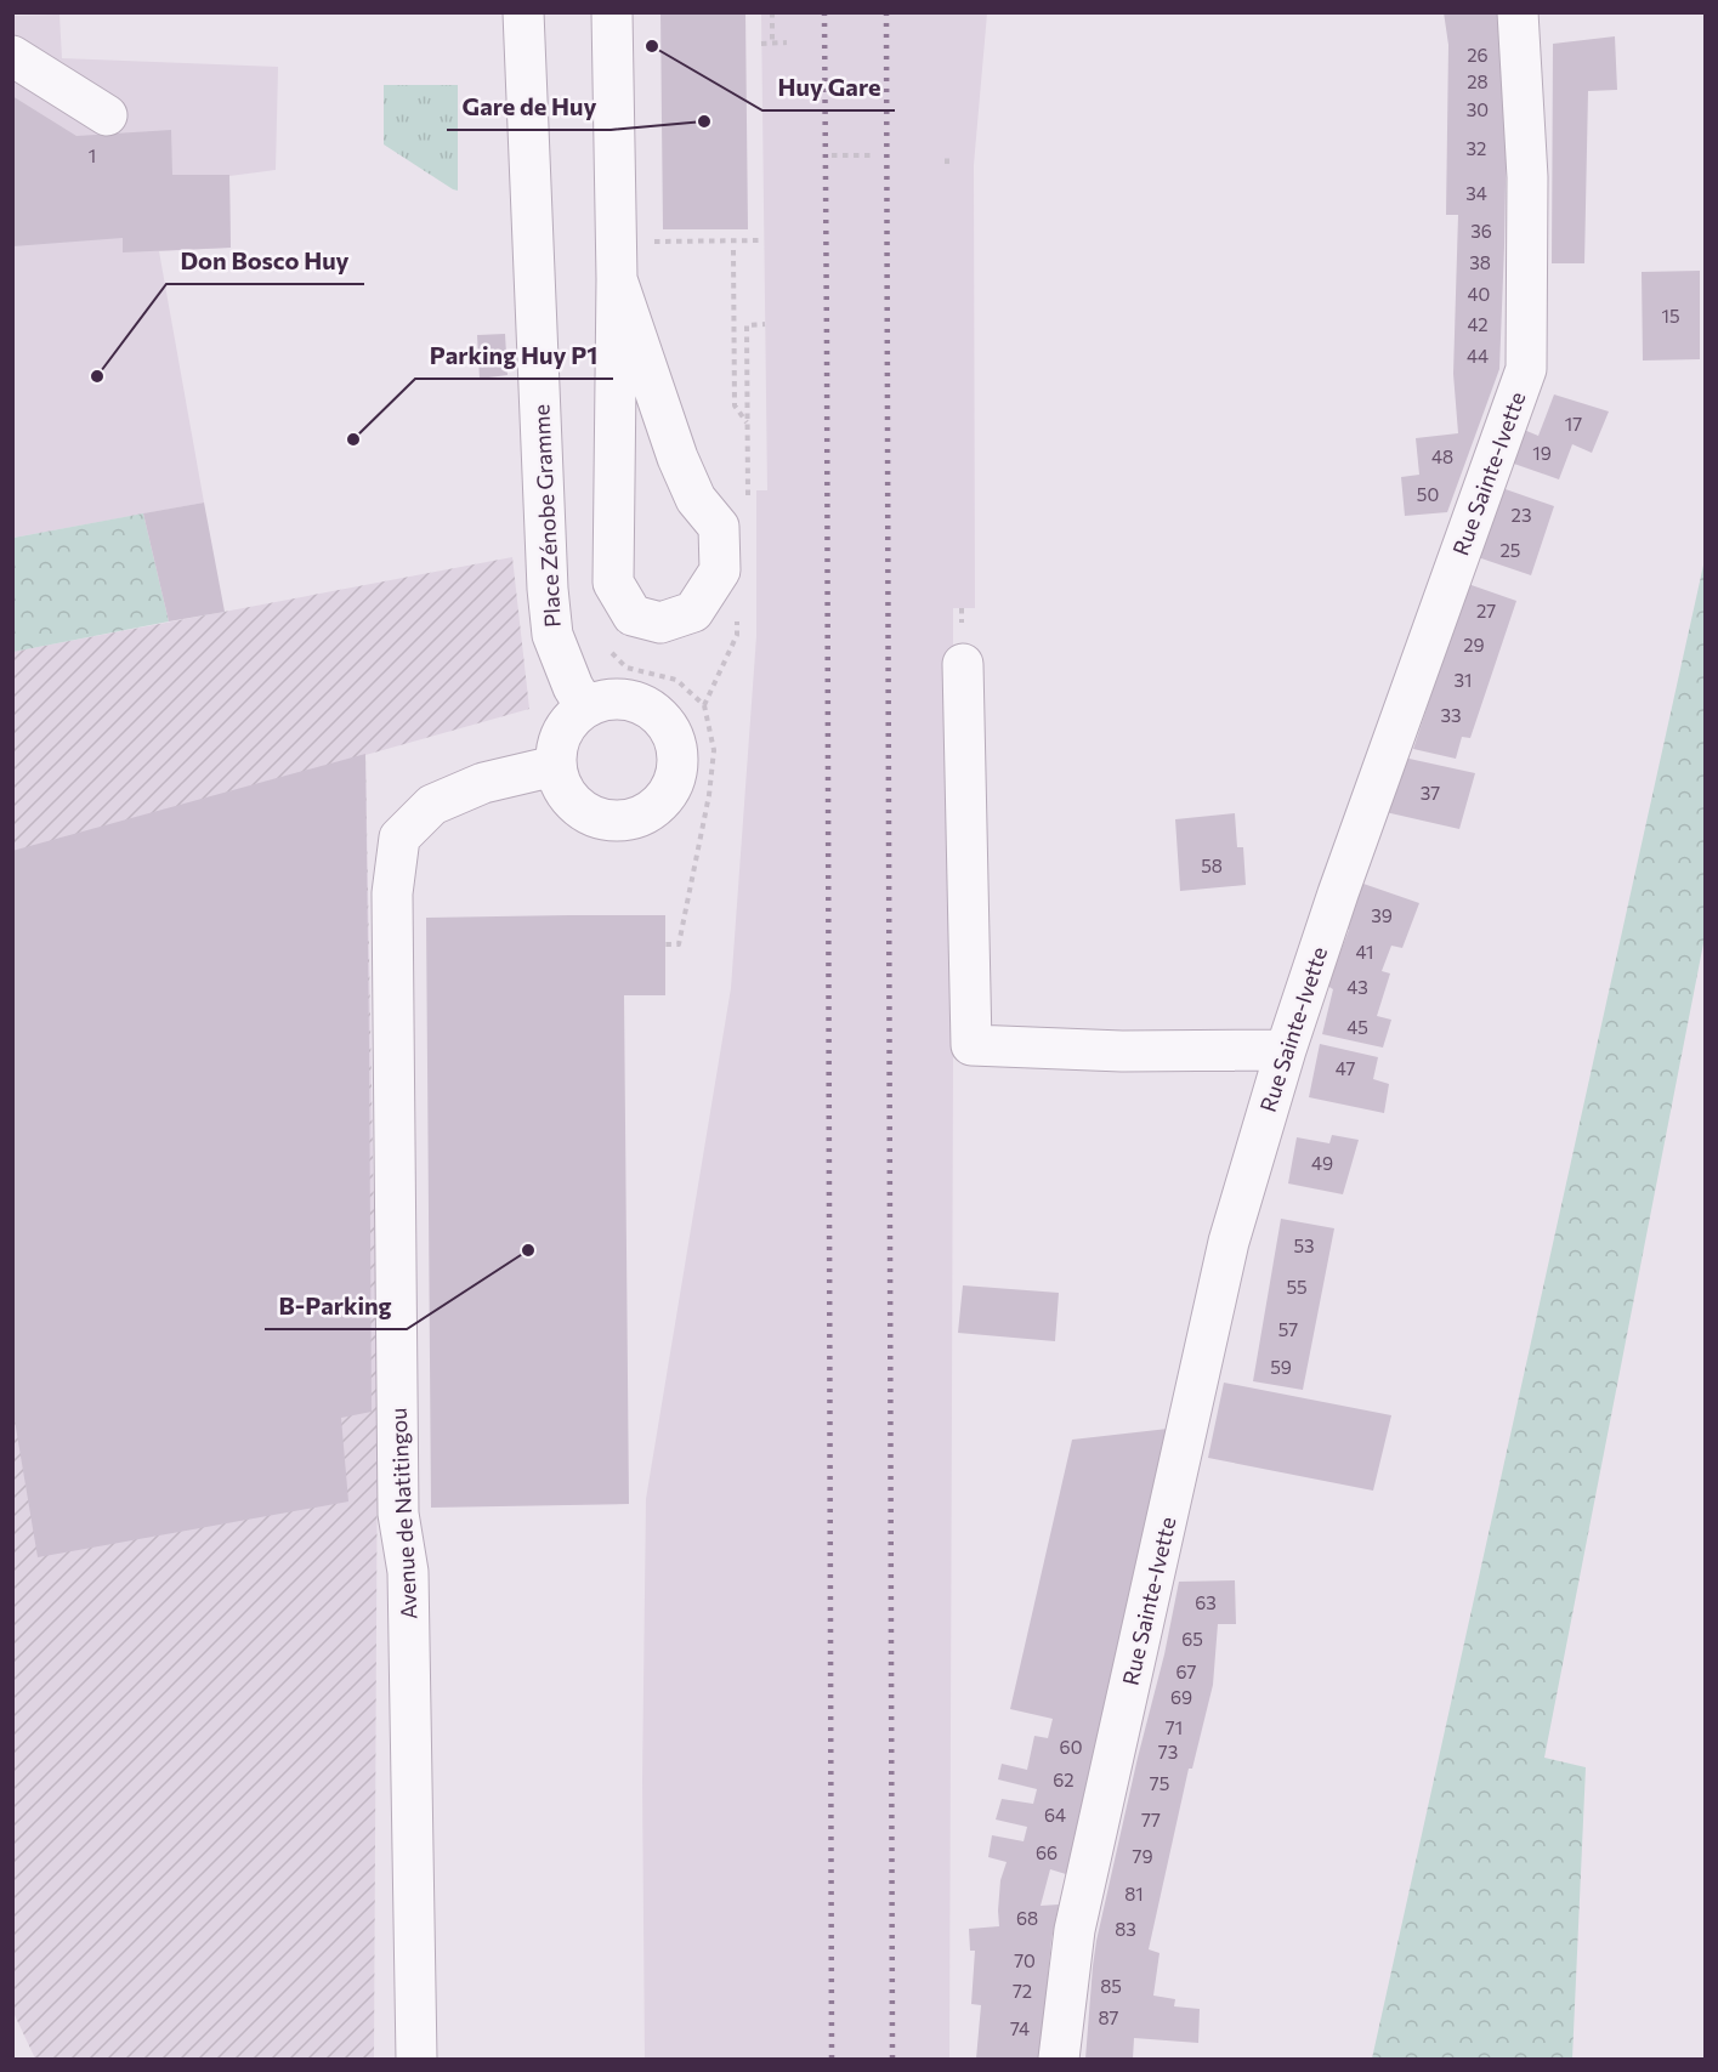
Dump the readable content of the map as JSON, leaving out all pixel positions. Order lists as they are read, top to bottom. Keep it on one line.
{"streets":{"street":["Rue Sainte-Ivette","Place Zénobe Gramme","Avenue de Natitingou"]},"crossings":[["Place Zénobe Gramme","Avenue de Natitingou"]],"places":["Huy Gare","Gare de Huy","Don Bosco Huy","Parking Huy P1","B-Parking"],"house_numbers":["26","28","30","32","1","34","36","38","40","15","42","44","17","19","48","50","23","25","27","29","31","33","37","58","39","41","43","45","47","49","53","55","57","59","63","65","67","69","71","60","73","62","75","64","77","66","79","81","68","83","70","85","72","87","74"]}
